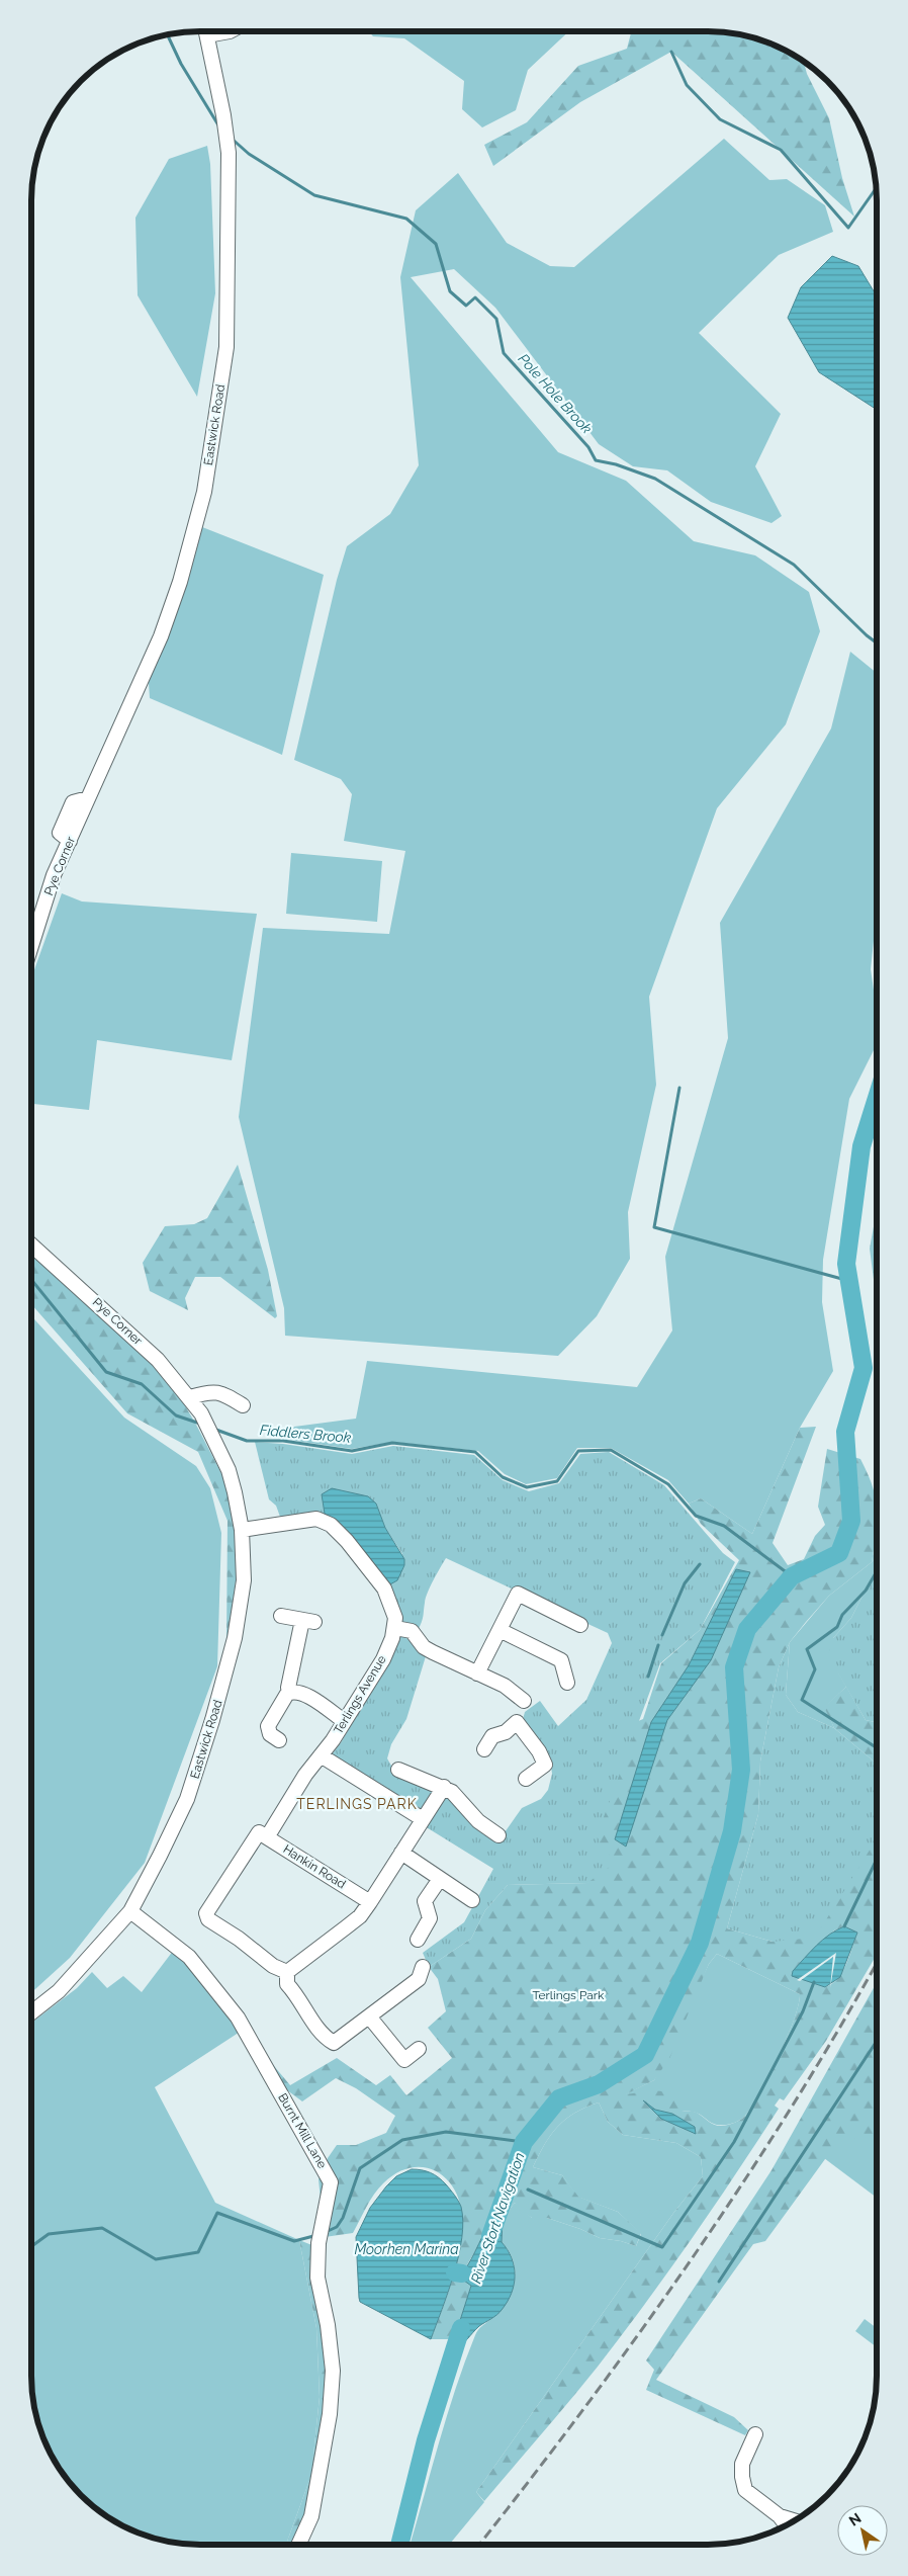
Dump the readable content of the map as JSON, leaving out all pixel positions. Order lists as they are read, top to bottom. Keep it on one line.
{"streets":{"street":["Eastwick Road","Pye Corner","Terlings Avenue","Hankin Road","Burnt Mill Lane"]},"crossings":[["Eastwick Road","Pye Corner"],["Eastwick Road","Burnt Mill Lane"],["Terlings Avenue","Hankin Road"]],"districts":["TERLINGS PARK"],"water":["Pole Hole Brook","Fiddlers Brook","River Stort Navigation","Moorhen Marina"],"parks":["Terlings Park"],"north":"top left"}
